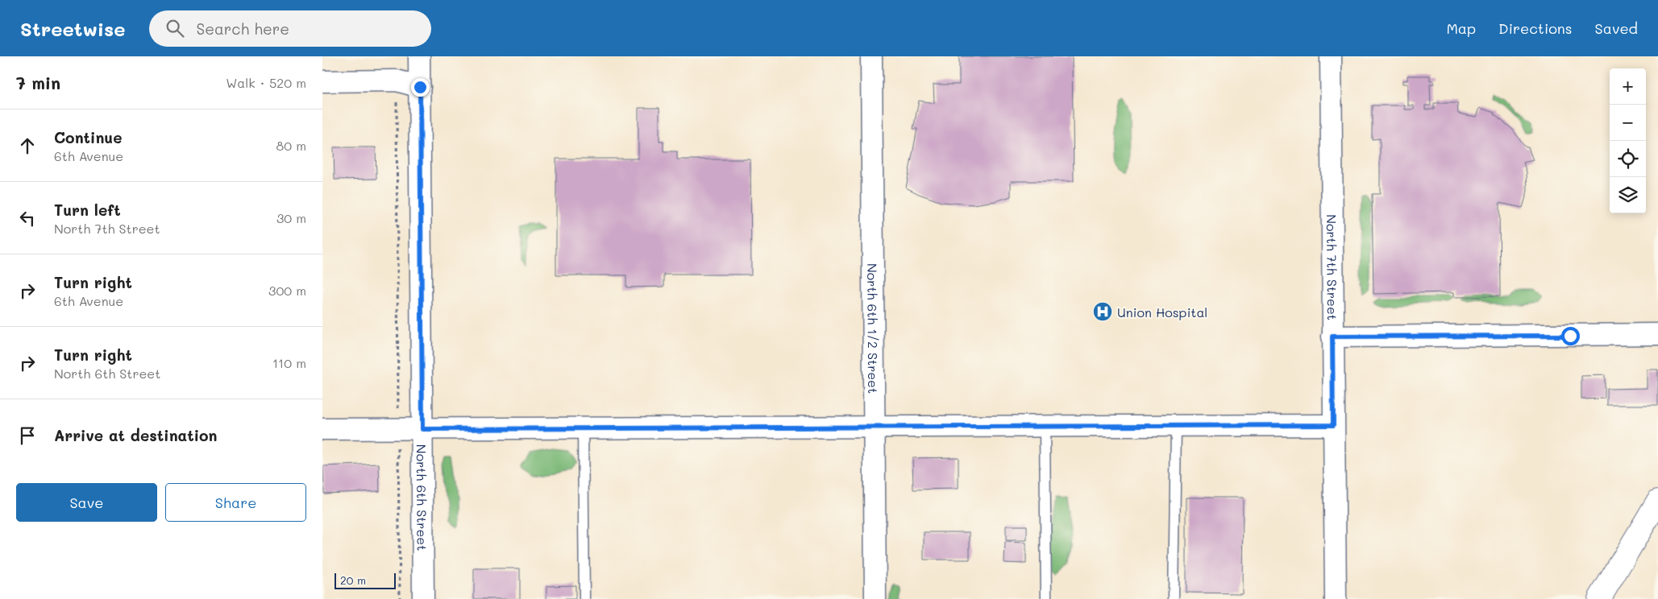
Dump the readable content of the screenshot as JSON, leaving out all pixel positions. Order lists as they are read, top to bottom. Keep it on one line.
{"streets":{"street":["North 7th Street","North 6th 1/2 Street","North 6th Street"]},"places":{"hospital":["Union Hospital"]},"scale_bar":"20 m","page":{"header":"Streetwise","search":"Search here","nav":["Map","Directions","Saved"],"heading":["7 min","Walk · 520 m"],"map_buttons":["+","−"],"list":[["Continue","6th Avenue","80 m"],["Turn left","North 7th Street","30 m"],["Turn right","6th Avenue","300 m"],["Turn right","North 6th Street","110 m"],"Arrive at destination"],"buttons":["Save","Share"],"scale":"20 m"}}
